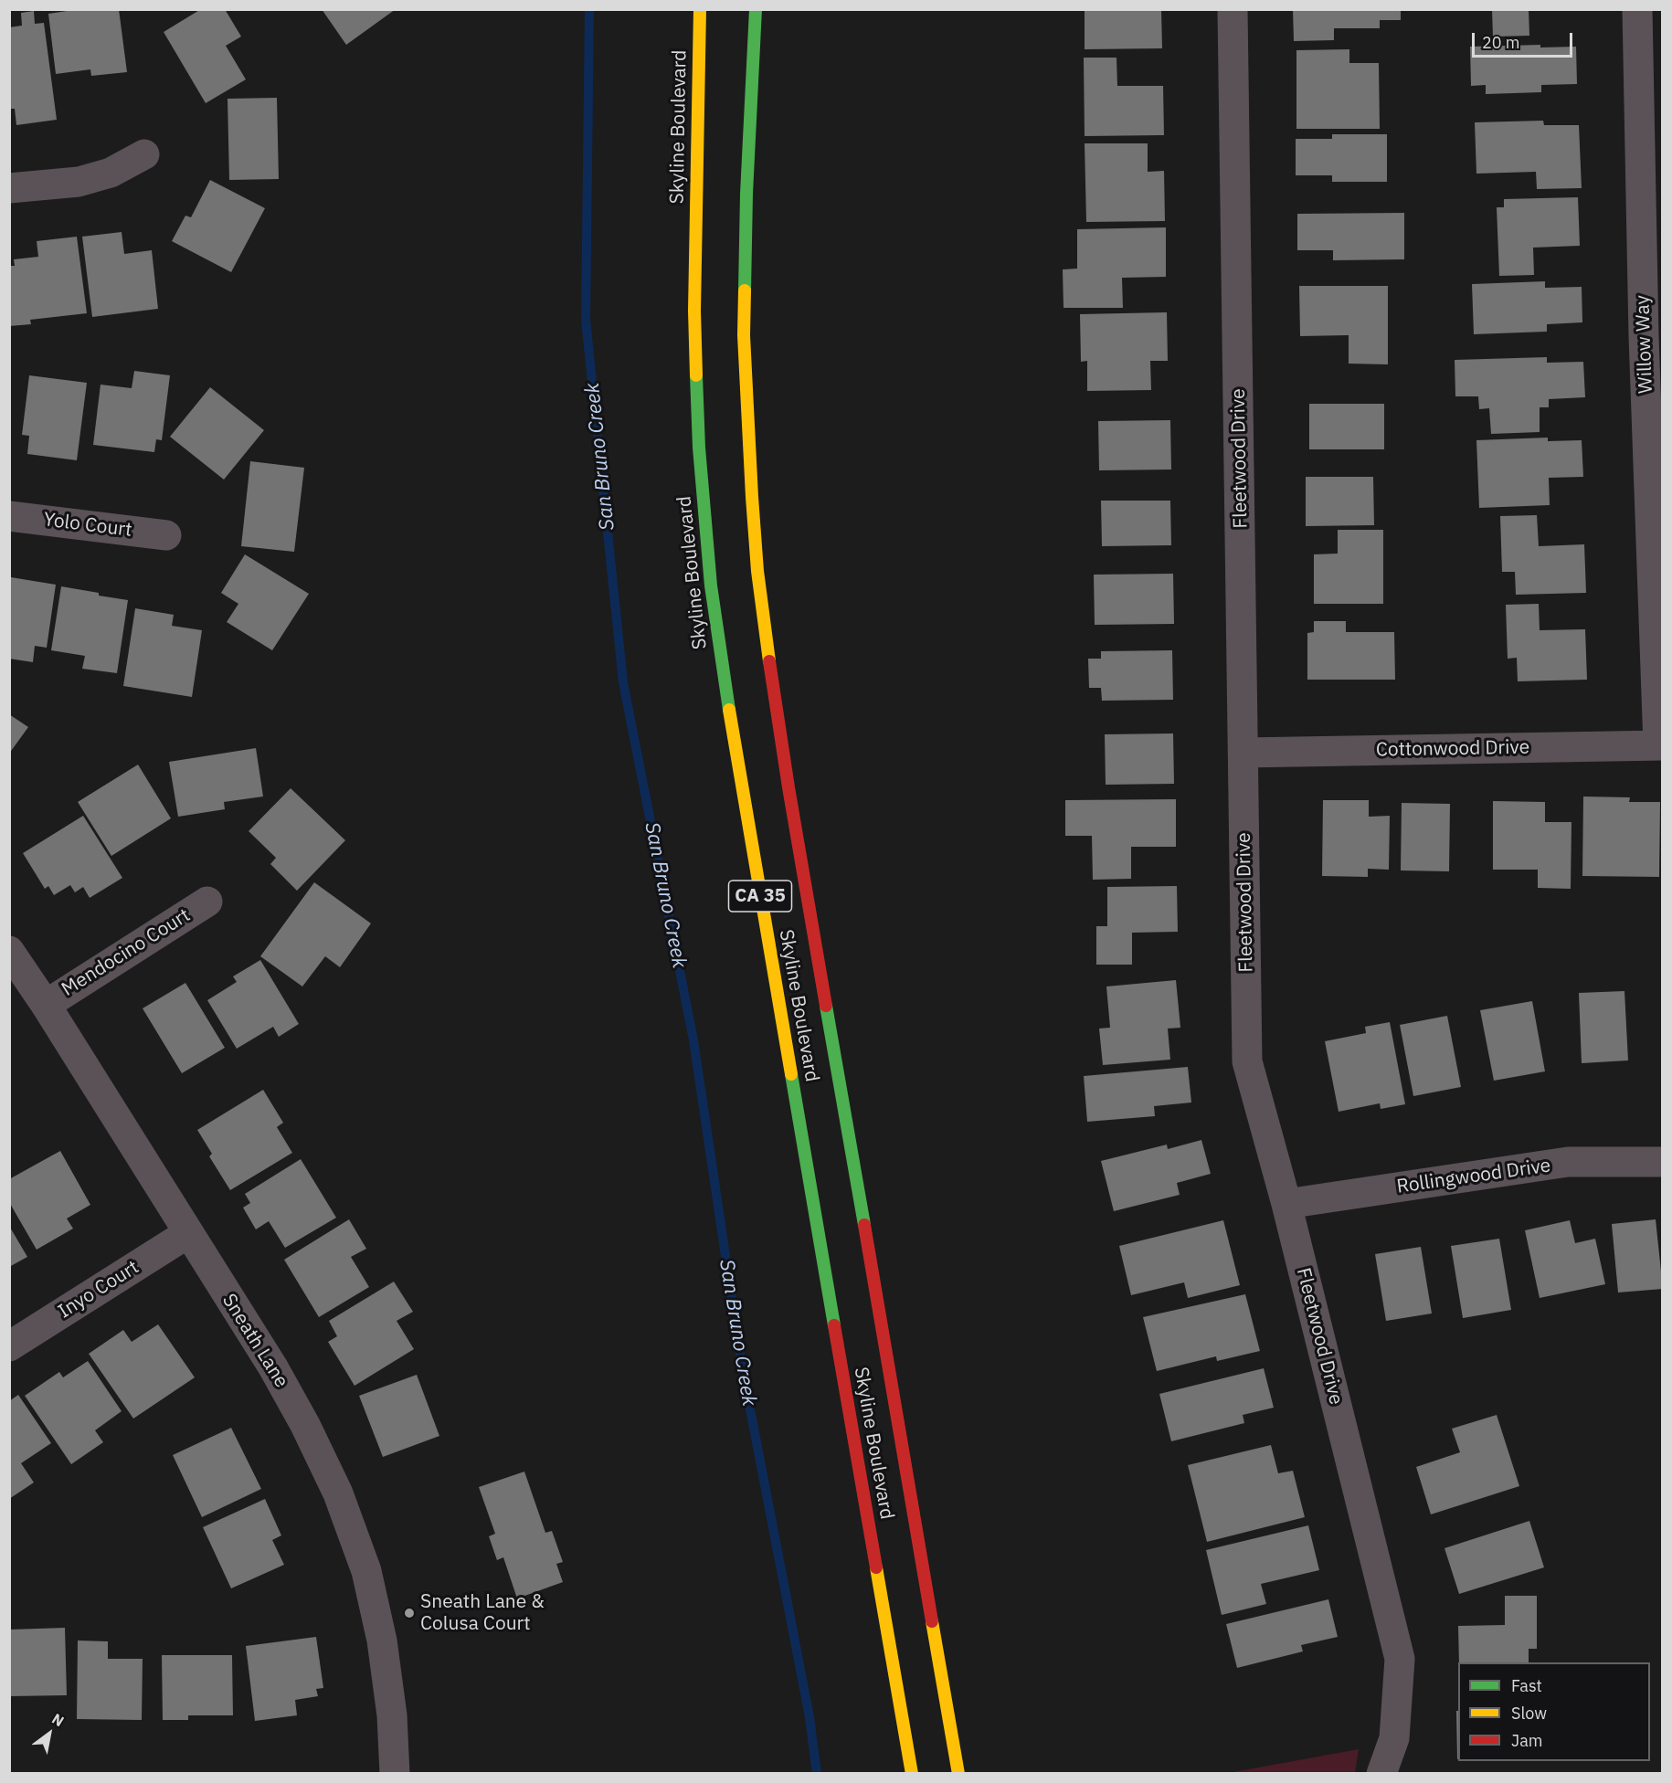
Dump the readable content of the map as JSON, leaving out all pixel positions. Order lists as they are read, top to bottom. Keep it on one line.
{"streets":{"main road":["Skyline Boulevard","CA 35"],"street":["Willow Way","Fleetwood Drive","Yolo Court","Cottonwood Drive","Mendocino Court","Rollingwood Drive","Inyo Court","Sneath Lane"]},"crossings":[["Willow Way","Cottonwood Drive"],["Fleetwood Drive","Cottonwood Drive"],["Fleetwood Drive","Rollingwood Drive"],["Mendocino Court","Sneath Lane"],["Inyo Court","Sneath Lane"]],"water":["San Bruno Creek"],"places":["Sneath Lane & Colusa Court"],"legend":["Fast","Slow","Jam"],"scale_bar":"20 m","north":"top right"}
